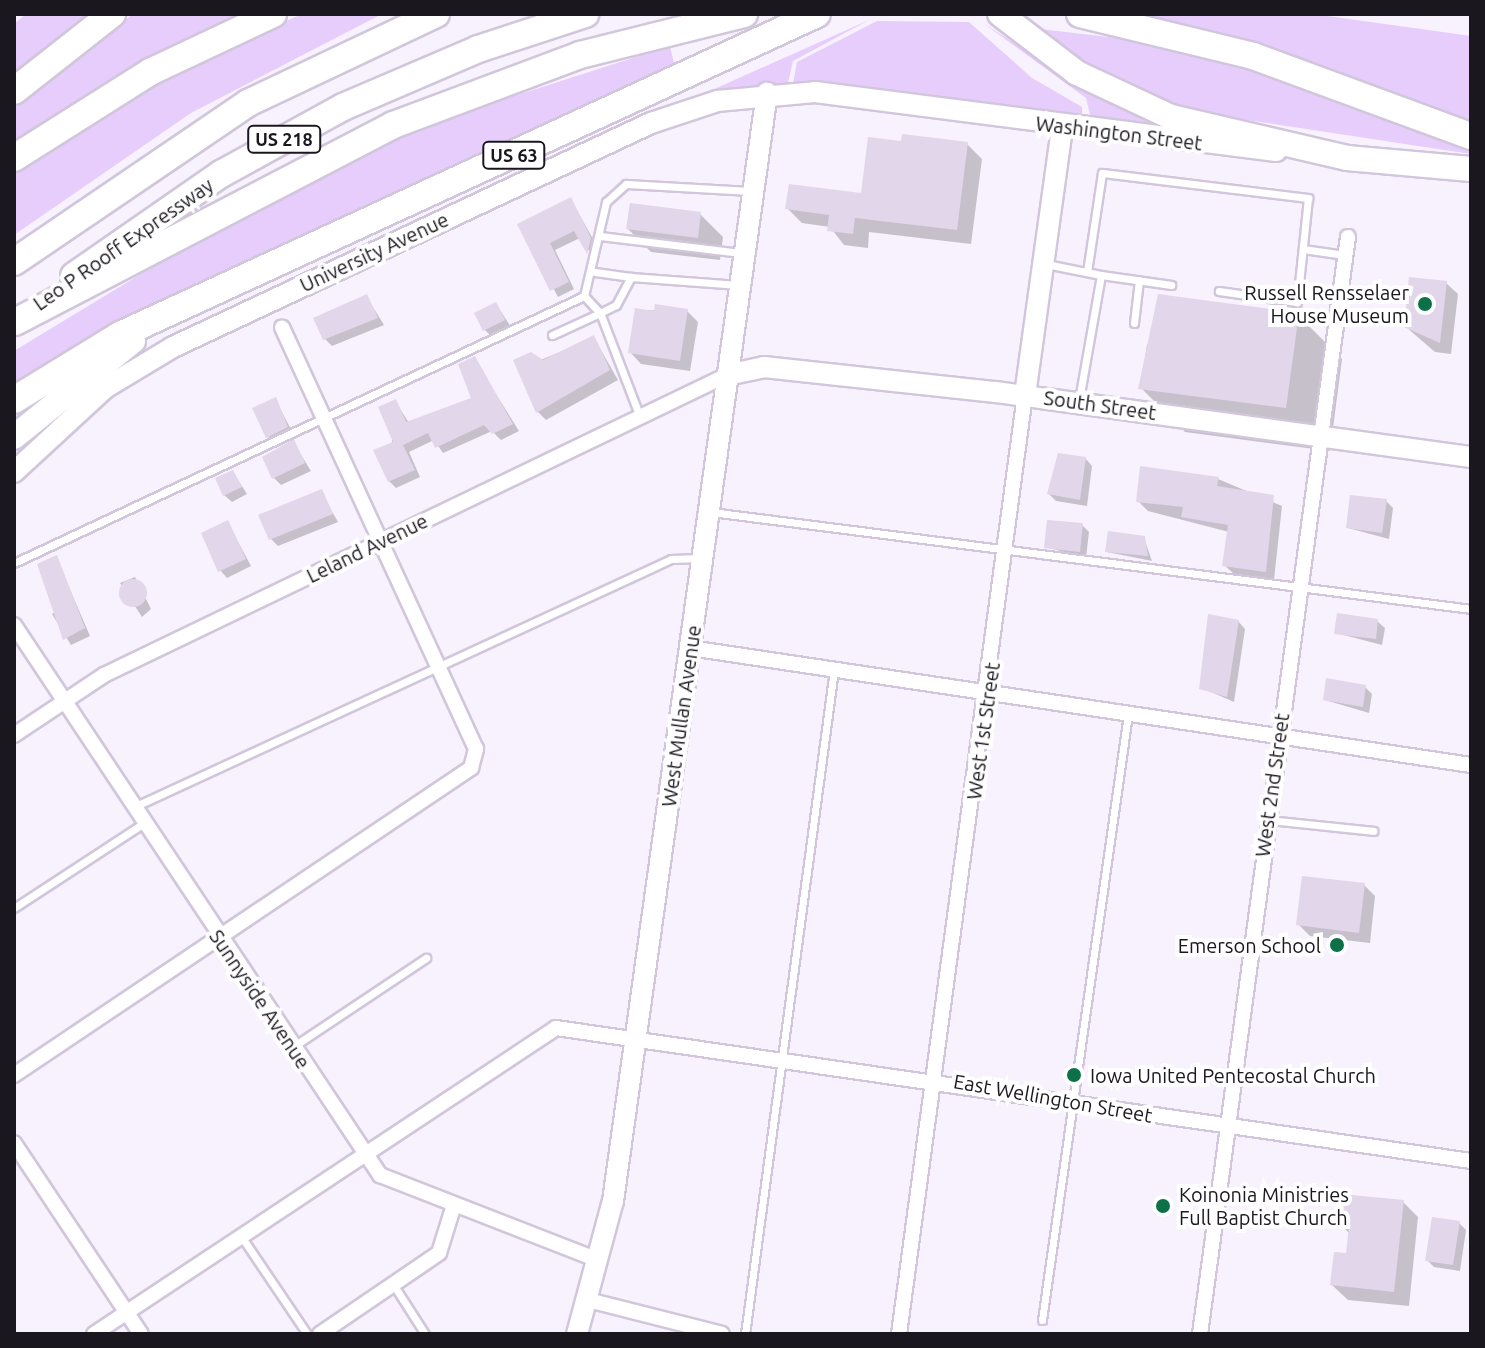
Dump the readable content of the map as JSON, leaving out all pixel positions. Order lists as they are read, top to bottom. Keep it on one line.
{"streets":{"highway":["US 218","US 63","Leo P Rooff Expressway"],"main road":["Washington Street"],"street":["University Avenue","South Street","Leland Avenue","West Mullan Avenue","West 1st Street","West 2nd Street","Sunnyside Avenue","East Wellington Street"]},"crossings":[["Washington Street","University Avenue"],["Washington Street","West Mullan Avenue"],["Washington Street","West 1st Street"],["University Avenue","West Mullan Avenue"],["South Street","Leland Avenue"],["South Street","West Mullan Avenue"],["South Street","West 1st Street"],["South Street","West 2nd Street"],["Leland Avenue","West Mullan Avenue"],["Leland Avenue","Sunnyside Avenue"],["West Mullan Avenue","Sunnyside Avenue"],["West Mullan Avenue","East Wellington Street"],["West 1st Street","East Wellington Street"],["West 2nd Street","East Wellington Street"],["Sunnyside Avenue","East Wellington Street"]],"places":["Russell Rensselaer House Museum","Emerson School","Iowa United Pentecostal Church","Koinonia Ministries Full Baptist Church"]}
